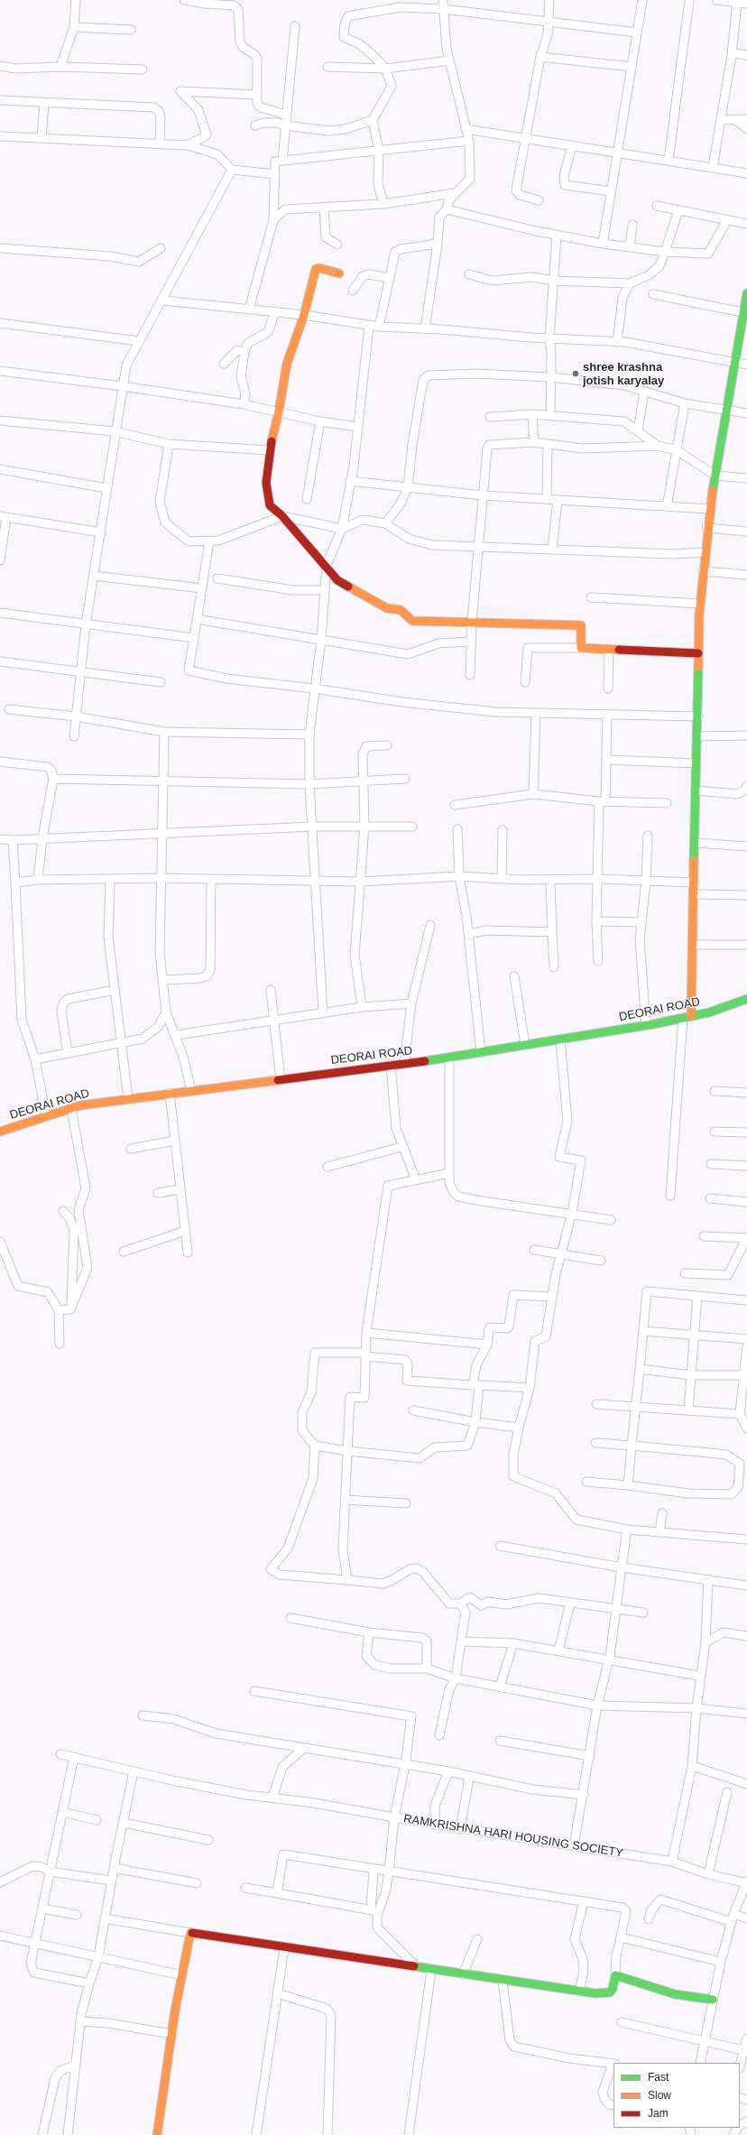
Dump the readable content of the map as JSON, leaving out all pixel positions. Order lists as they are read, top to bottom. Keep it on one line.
{"streets":{"street":["DEORAI ROAD","RAMKRISHNA HARI HOUSING SOCIETY"]},"places":["shree krashna jotish karyalay"],"legend":["Fast","Slow","Jam"]}
